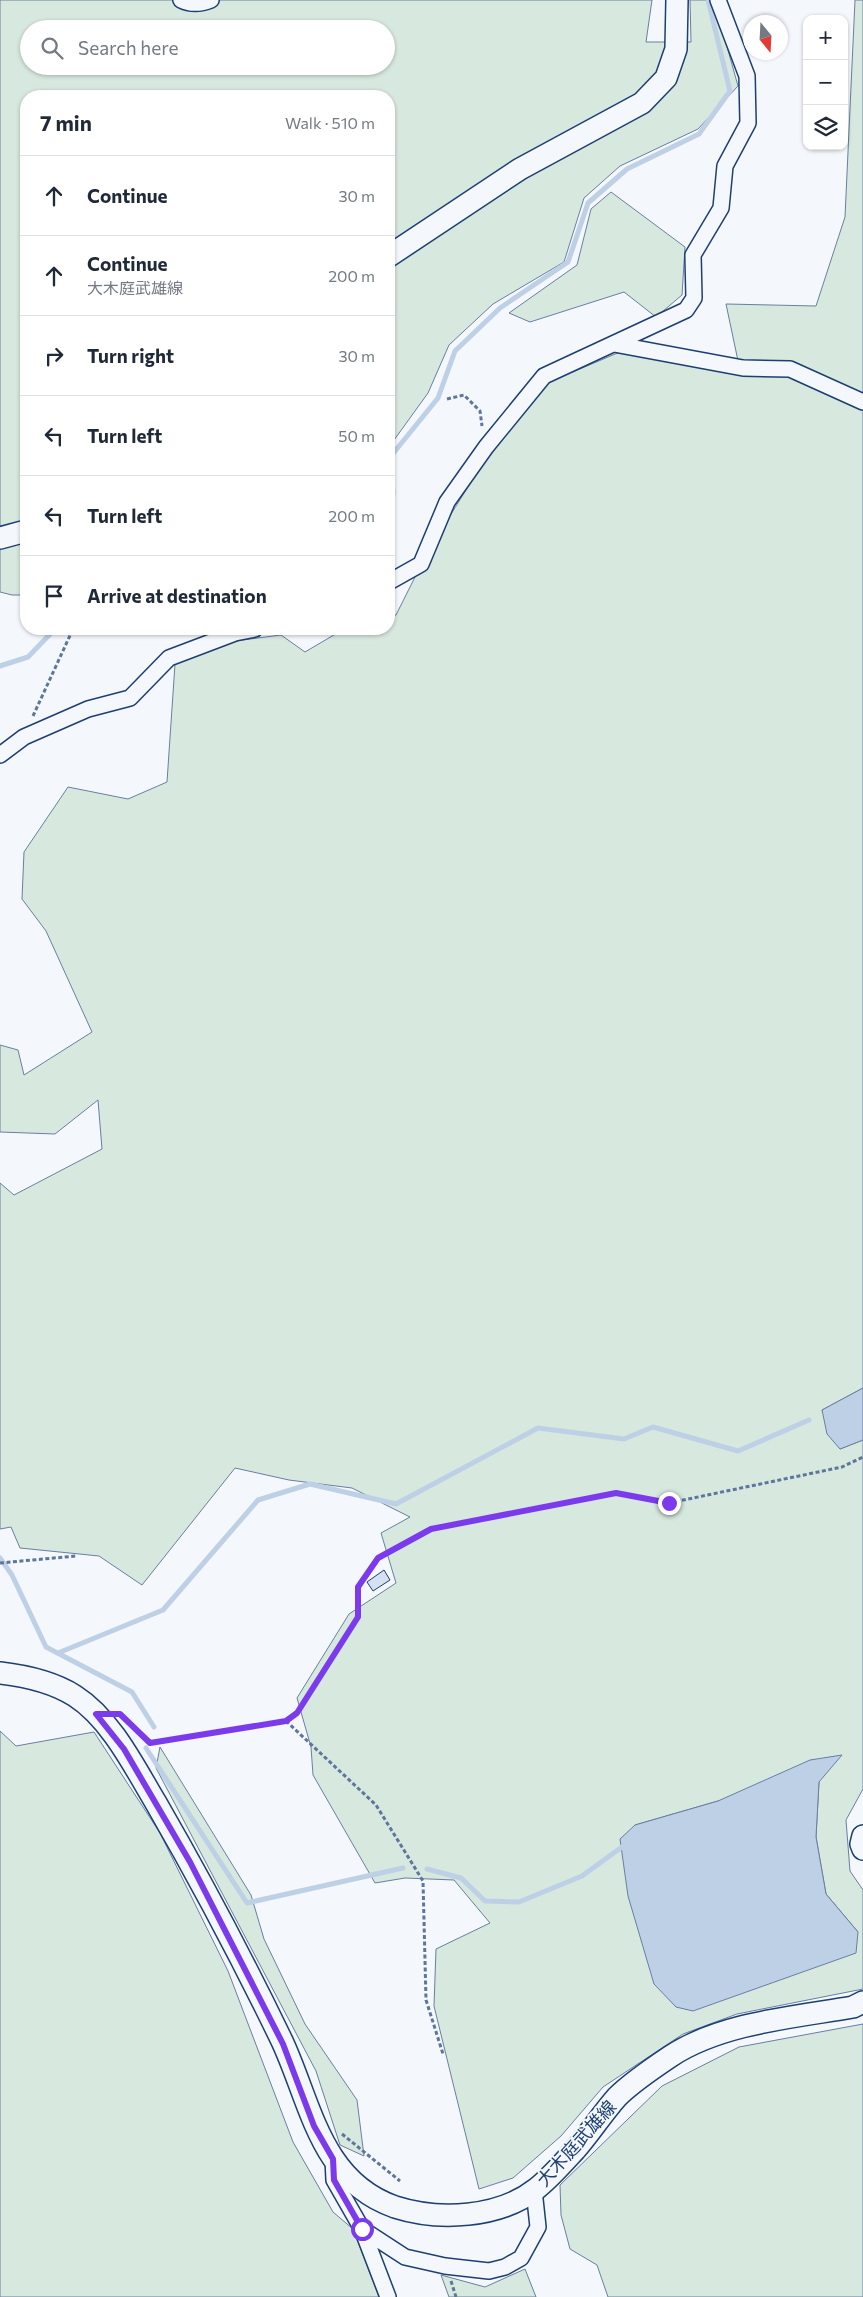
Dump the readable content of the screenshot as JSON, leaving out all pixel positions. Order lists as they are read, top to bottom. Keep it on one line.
{"streets":{"main road":["大木庭武雄線"]},"north":"bottom","page":{"map_buttons":["+","−"],"search":"Search here","heading":["7 min","Walk · 510 m"],"list":[["Continue","30 m"],["Continue","大木庭武雄線","200 m"],["Turn right","30 m"],["Turn left","50 m"],["Turn left","200 m"],"Arrive at destination"]}}
